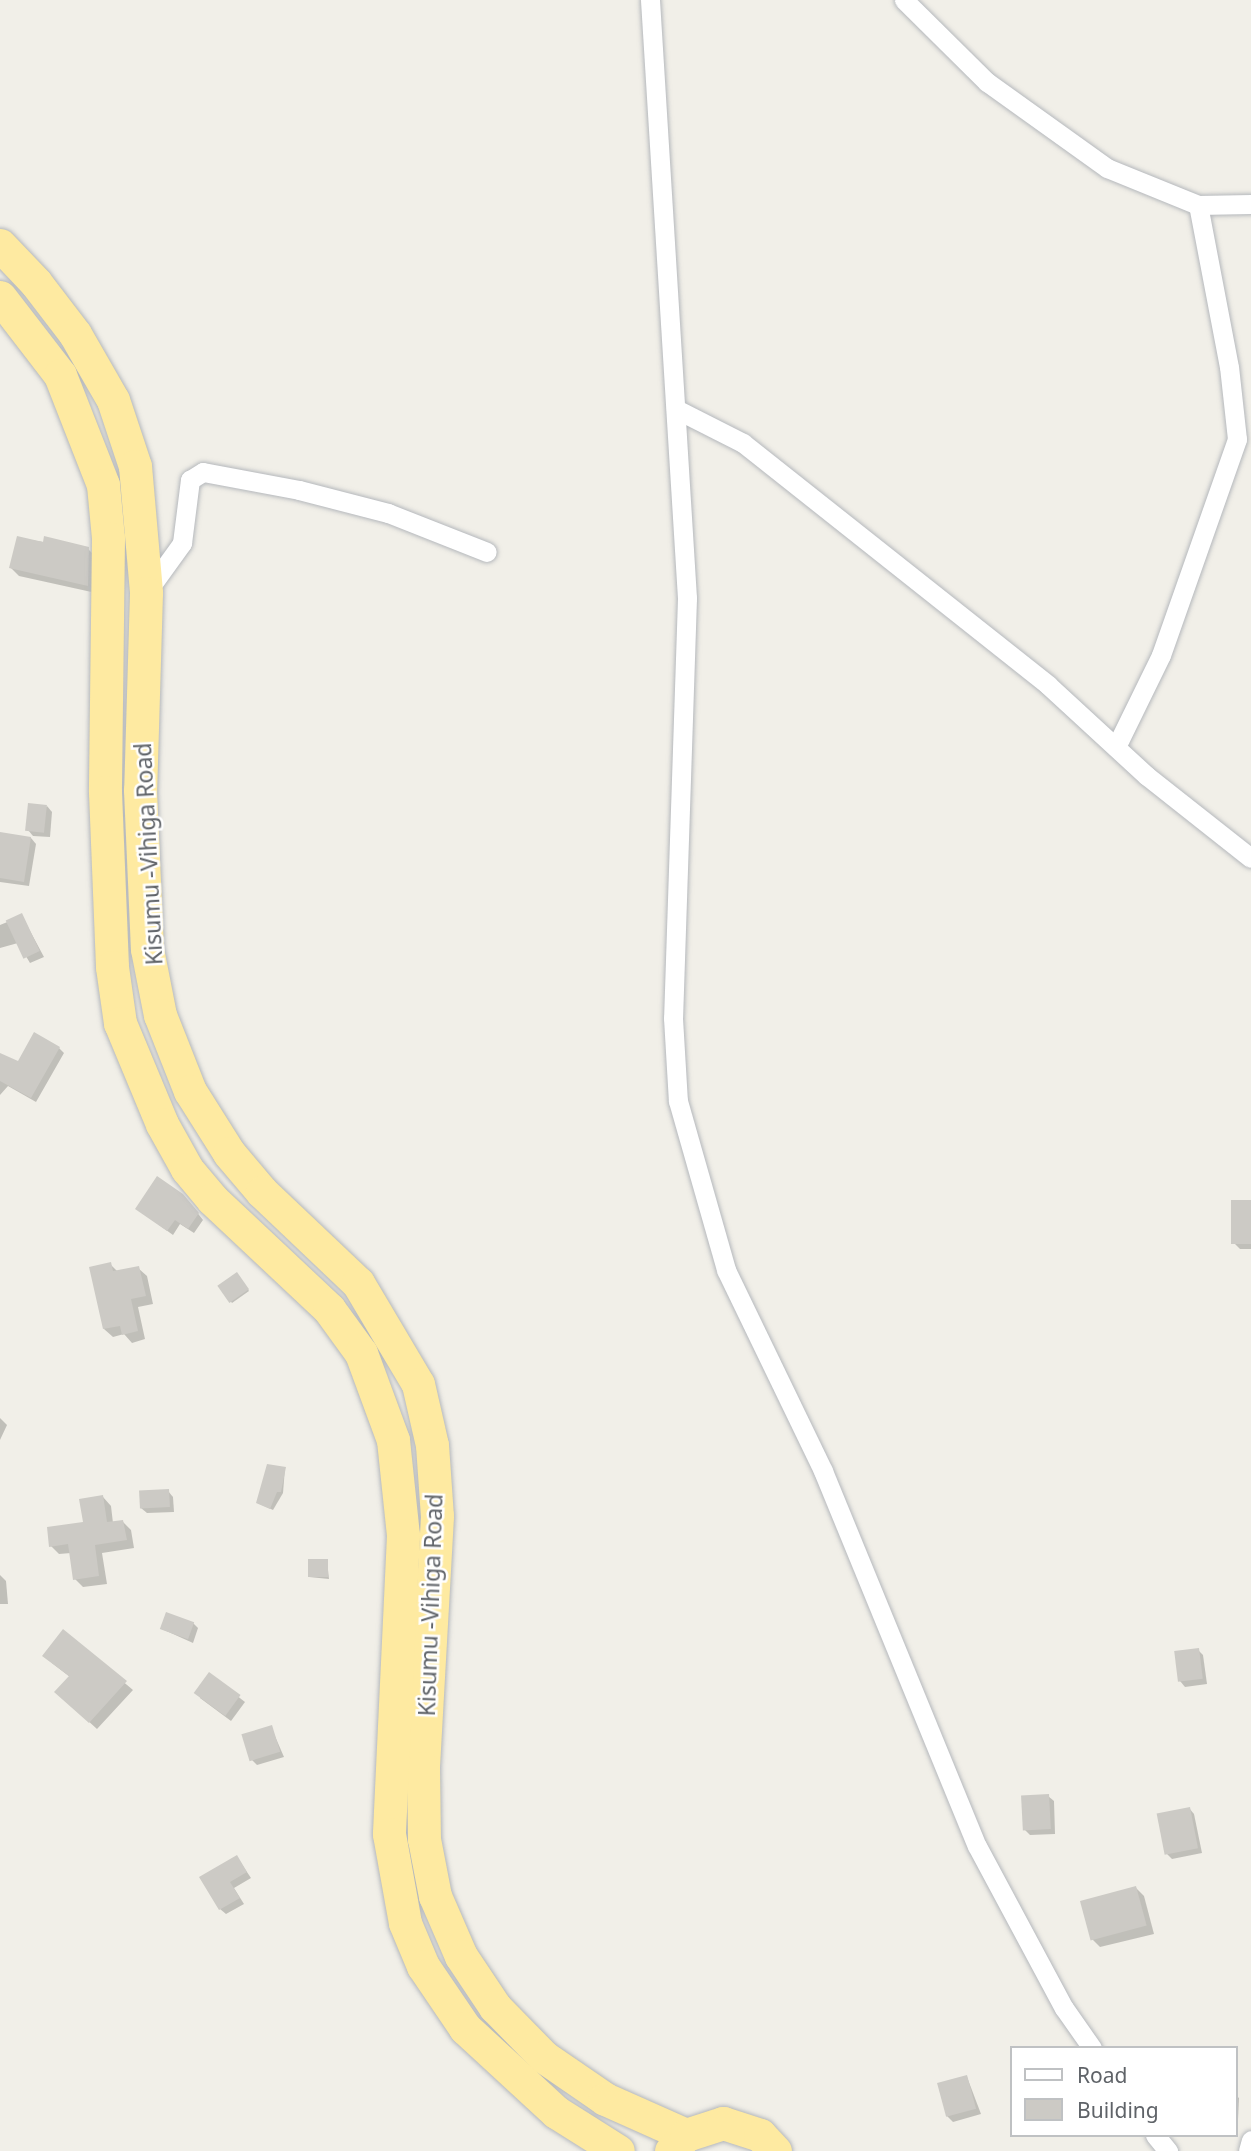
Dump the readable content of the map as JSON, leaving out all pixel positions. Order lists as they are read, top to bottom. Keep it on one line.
{"streets":{"highway":["Kisumu -Vihiga Road"]},"legend":["Road","Building"]}
